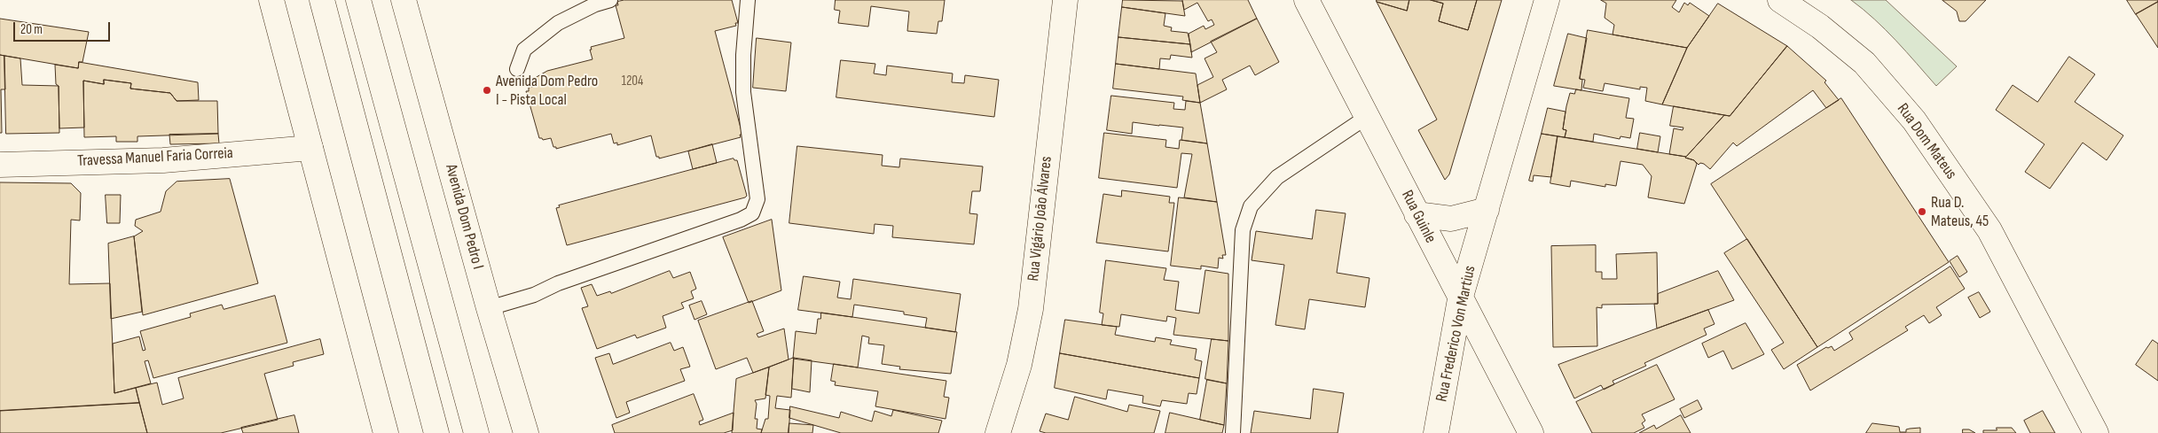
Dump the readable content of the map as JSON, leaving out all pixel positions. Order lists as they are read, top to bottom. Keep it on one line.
{"streets":{"street":["Rua Dom Mateus","Travessa Manuel Faria Correia","Avenida Dom Pedro I","Rua Guinle","Rua Vigário João Álvares","Rua Frederico Von Martius"]},"crossings":[["Rua Guinle","Rua Frederico Von Martius"]],"places":["Avenida Dom Pedro I - Pista Local","Rua D. Mateus, 45"],"house_numbers":["1204"],"scale_bar":"20 m"}
